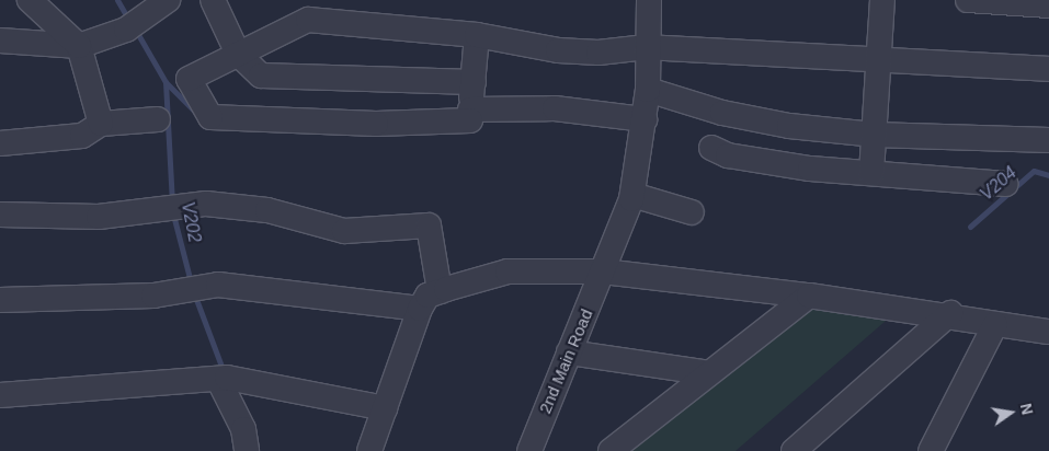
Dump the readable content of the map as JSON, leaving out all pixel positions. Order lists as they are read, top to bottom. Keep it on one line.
{"streets":{"street":["2nd Main Road"]},"water":["V204","V202"],"north":"right"}
